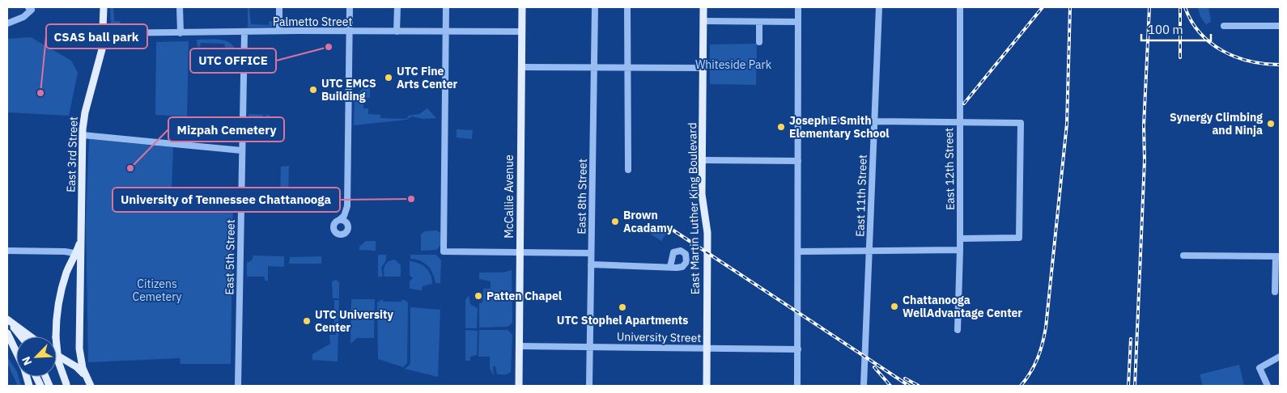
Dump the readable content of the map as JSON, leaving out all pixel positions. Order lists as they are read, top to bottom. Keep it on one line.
{"streets":{"main road":["East 3rd Street","McCallie Avenue","East Martin Luther King Boulevard"],"street":["Palmetto Street","East 12th Street","East 11th Street","East 8th Street","East 5th Street","University Street"]},"crossings":[["Palmetto Street","East 3rd Street"],["Palmetto Street","McCallie Avenue"],["Palmetto Street","East 5th Street"],["McCallie Avenue","University Street"],["East 8th Street","University Street"],["East Martin Luther King Boulevard","University Street"]],"parks":["Whiteside Park","Citizens Cemetery"],"places":["UTC OFFICE","UTC Fine Arts Center","UTC EMCS Building","CSAS ball park","Synergy Climbing and Ninja","Joseph E Smith Elementary School","Mizpah Cemetery","University of Tennessee Chattanooga","Brown Acadamy","Patten Chapel","Chattanooga WellAdvantage Center","UTC Stophel Apartments","UTC University Center"],"scale_bar":"100 m","north":"bottom left"}
